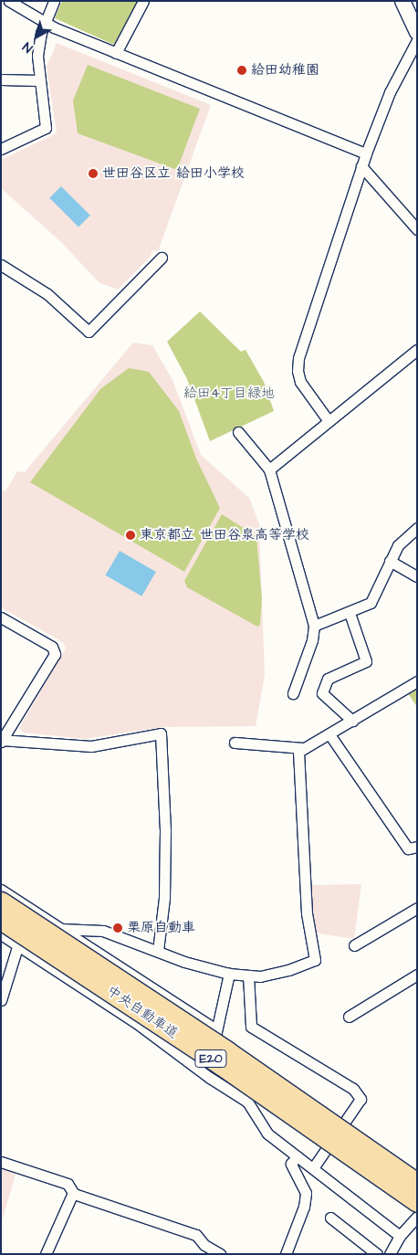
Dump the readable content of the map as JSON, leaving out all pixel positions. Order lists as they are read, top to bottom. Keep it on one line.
{"streets":{"highway":["中央自動車道","E20"]},"parks":["給田4丁目緑地"],"places":["給田幼稚園","世田谷区立 給田小学校","東京都立 世田谷泉高等学校","栗原自動車"],"north":"bottom left"}
